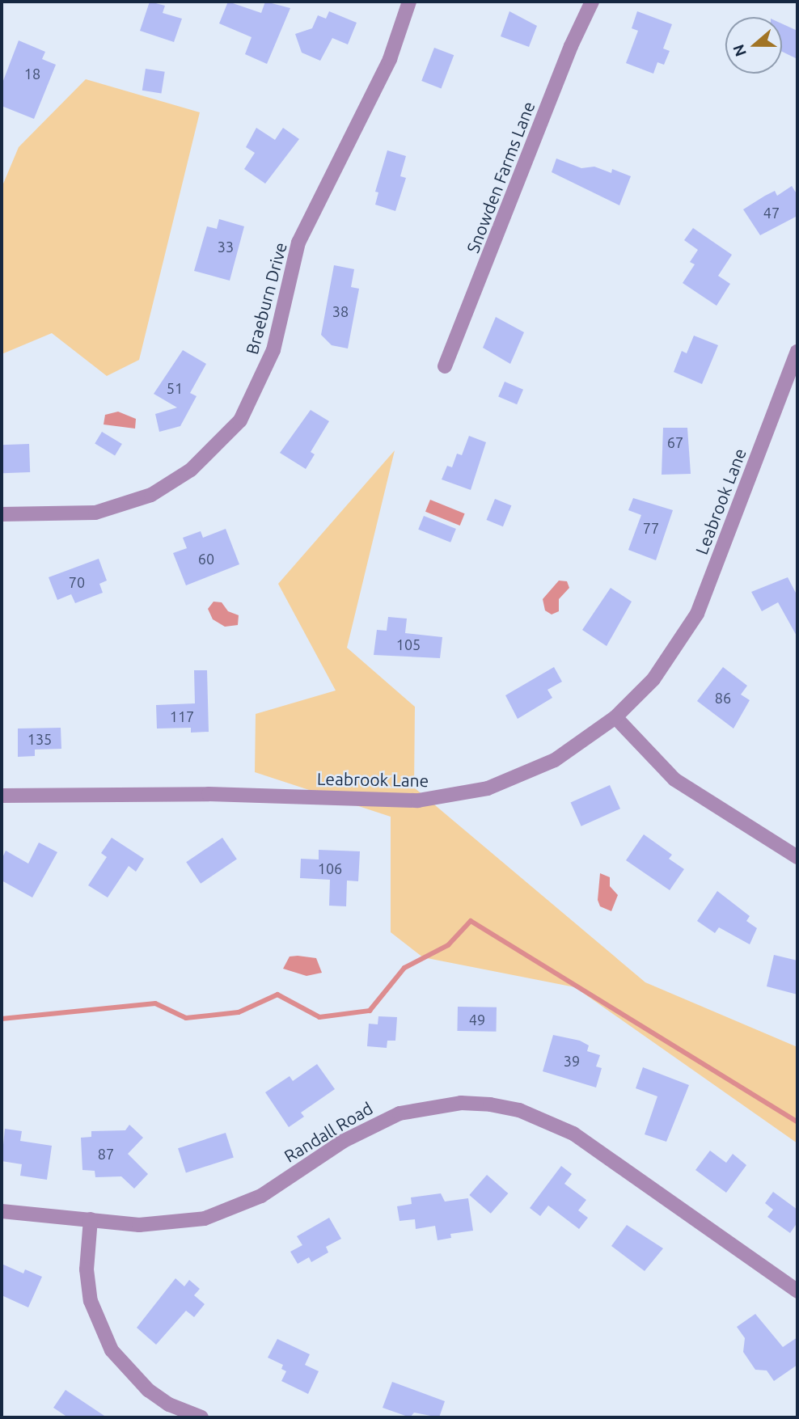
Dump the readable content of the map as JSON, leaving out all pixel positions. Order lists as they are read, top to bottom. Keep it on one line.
{"streets":{"street":["Snowden Farms Lane","Braeburn Drive","Leabrook Lane","Randall Road"]},"house_numbers":["18","47","33","38","51","67","77","60","70","105","86","117","135","106","49","39","87"],"north":"left"}
